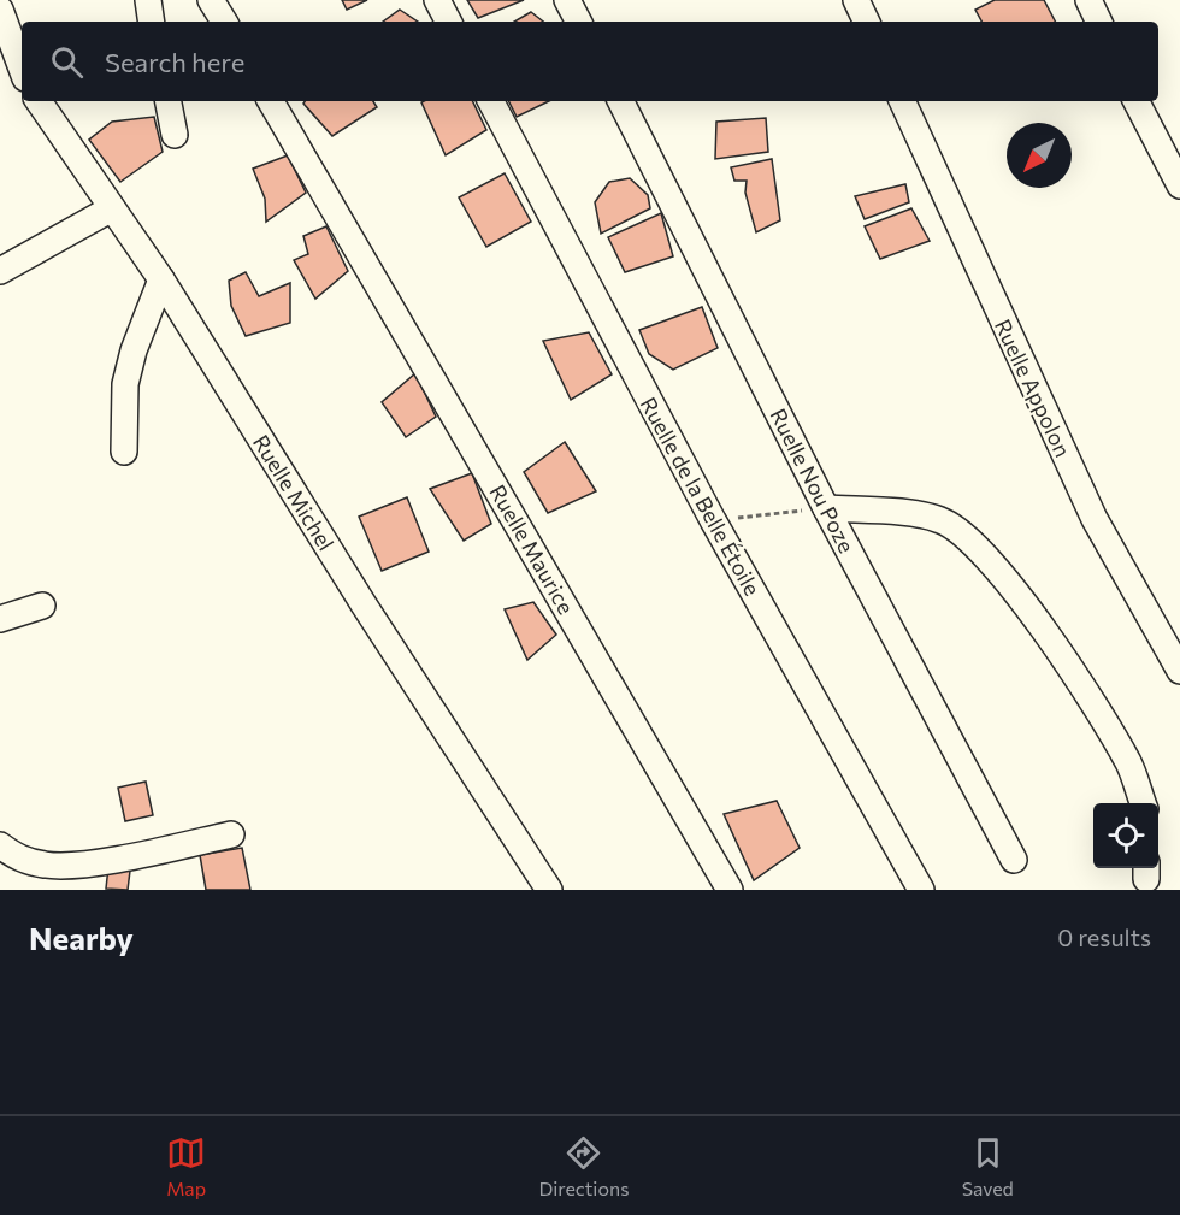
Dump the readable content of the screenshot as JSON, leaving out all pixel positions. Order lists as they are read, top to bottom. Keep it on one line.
{"streets":{"street":["Ruelle Appolon","Ruelle Nou Poze","Ruelle Michel","Ruelle de la Belle Étoile","Ruelle Maurice"]},"north":"bottom left","page":{"search":"Search here","heading":["Nearby","0 results"],"nav":["Map","Directions","Saved"]}}
